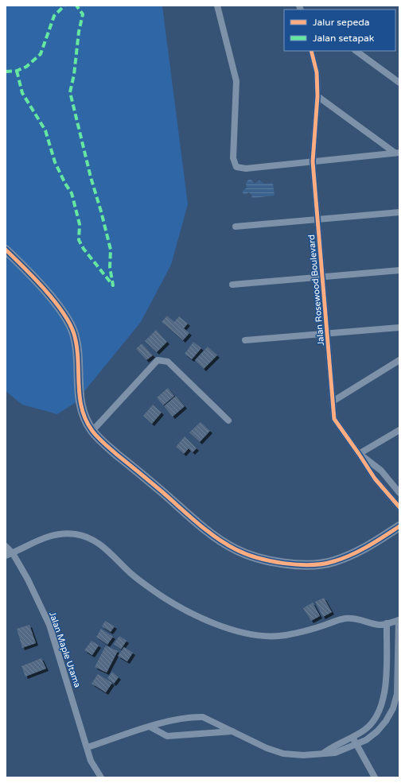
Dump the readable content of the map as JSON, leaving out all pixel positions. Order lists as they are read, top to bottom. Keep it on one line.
{"streets":{"street":["Jalan Rosewood Boulevard","Jalan Maple Utama"]},"legend":["Jalur sepeda","Jalan setapak"]}
